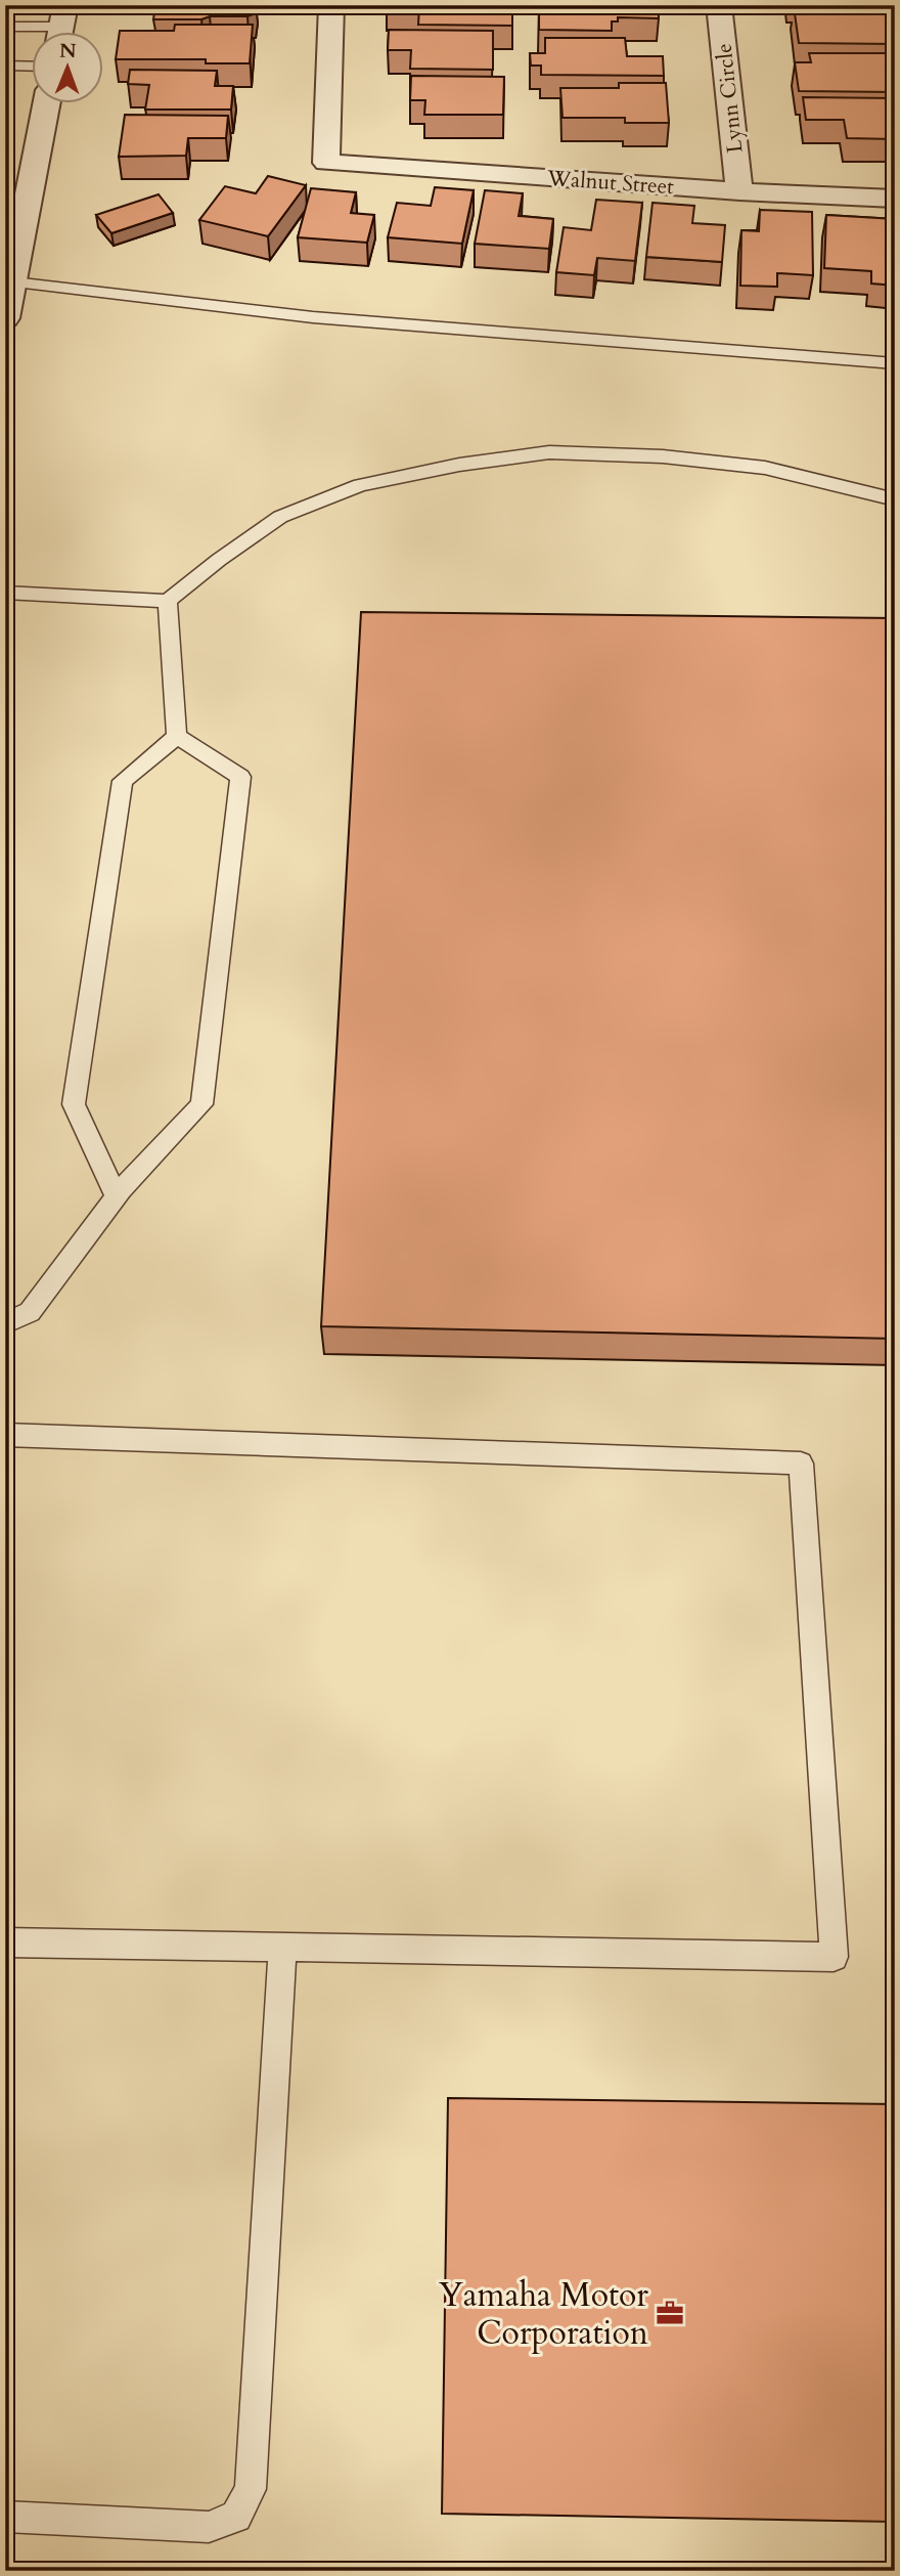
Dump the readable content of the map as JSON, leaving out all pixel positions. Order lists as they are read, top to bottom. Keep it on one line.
{"streets":{"street":["Lynn Circle","Walnut Street"]},"crossings":[["Lynn Circle","Walnut Street"]],"places":{"office":["Yamaha Motor Corporation"]},"north":"top"}
